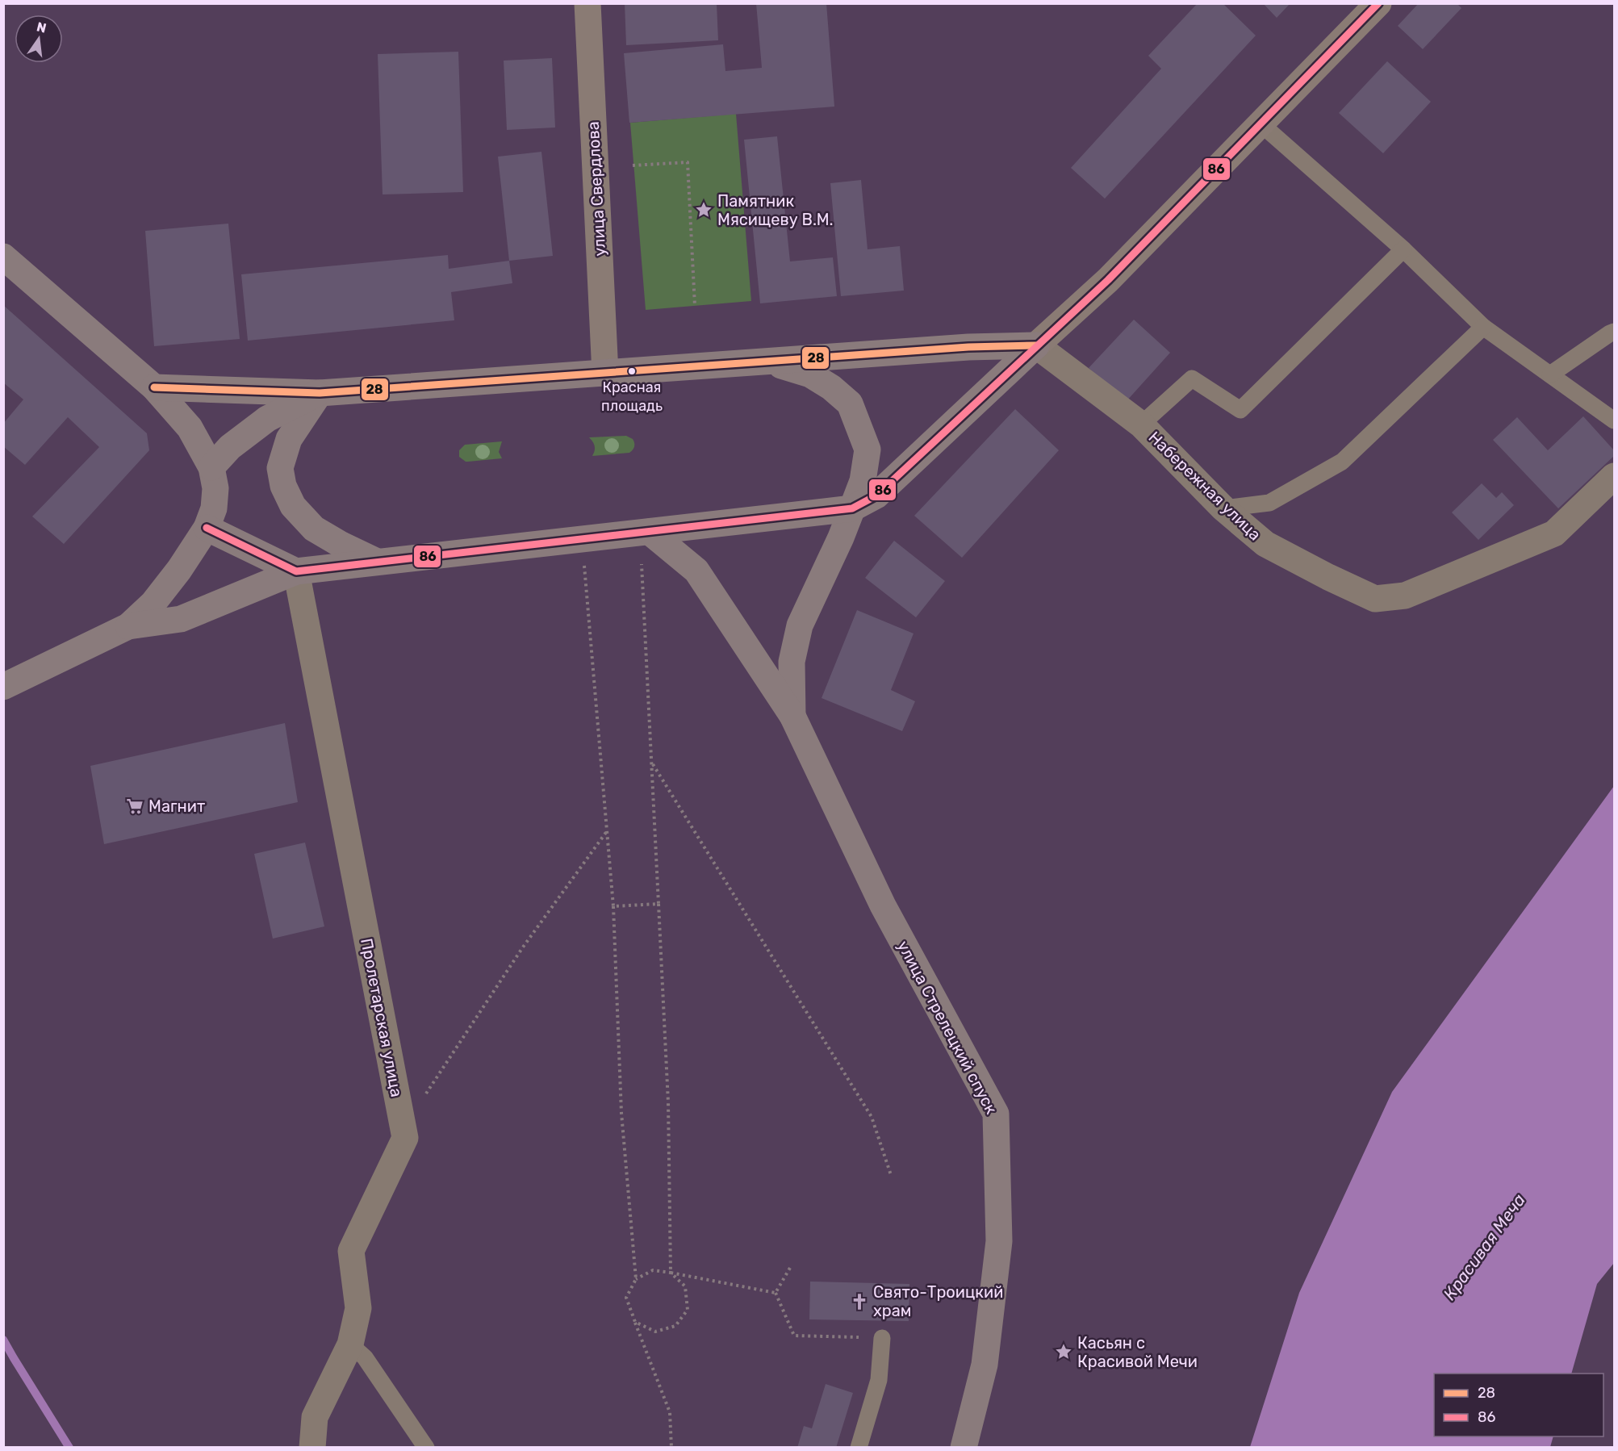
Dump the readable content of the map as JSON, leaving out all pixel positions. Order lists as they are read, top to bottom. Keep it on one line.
{"streets":{"main road":["улица Свердлова","улица Стрелецкий спуск"],"street":["Набережная улица","Пролетарская улица"]},"water":["Красивая Меча"],"places":{"place":["Памятник Мясищеву В.М.","Касьян с Красивой Мечи"],"other":["Красная площадь"],"supermarket":["Магнит"],"church":["Свято-Троицкий храм"]},"lines":["transit line 86","transit line 28"],"legend":["28","86"],"north":"top"}
